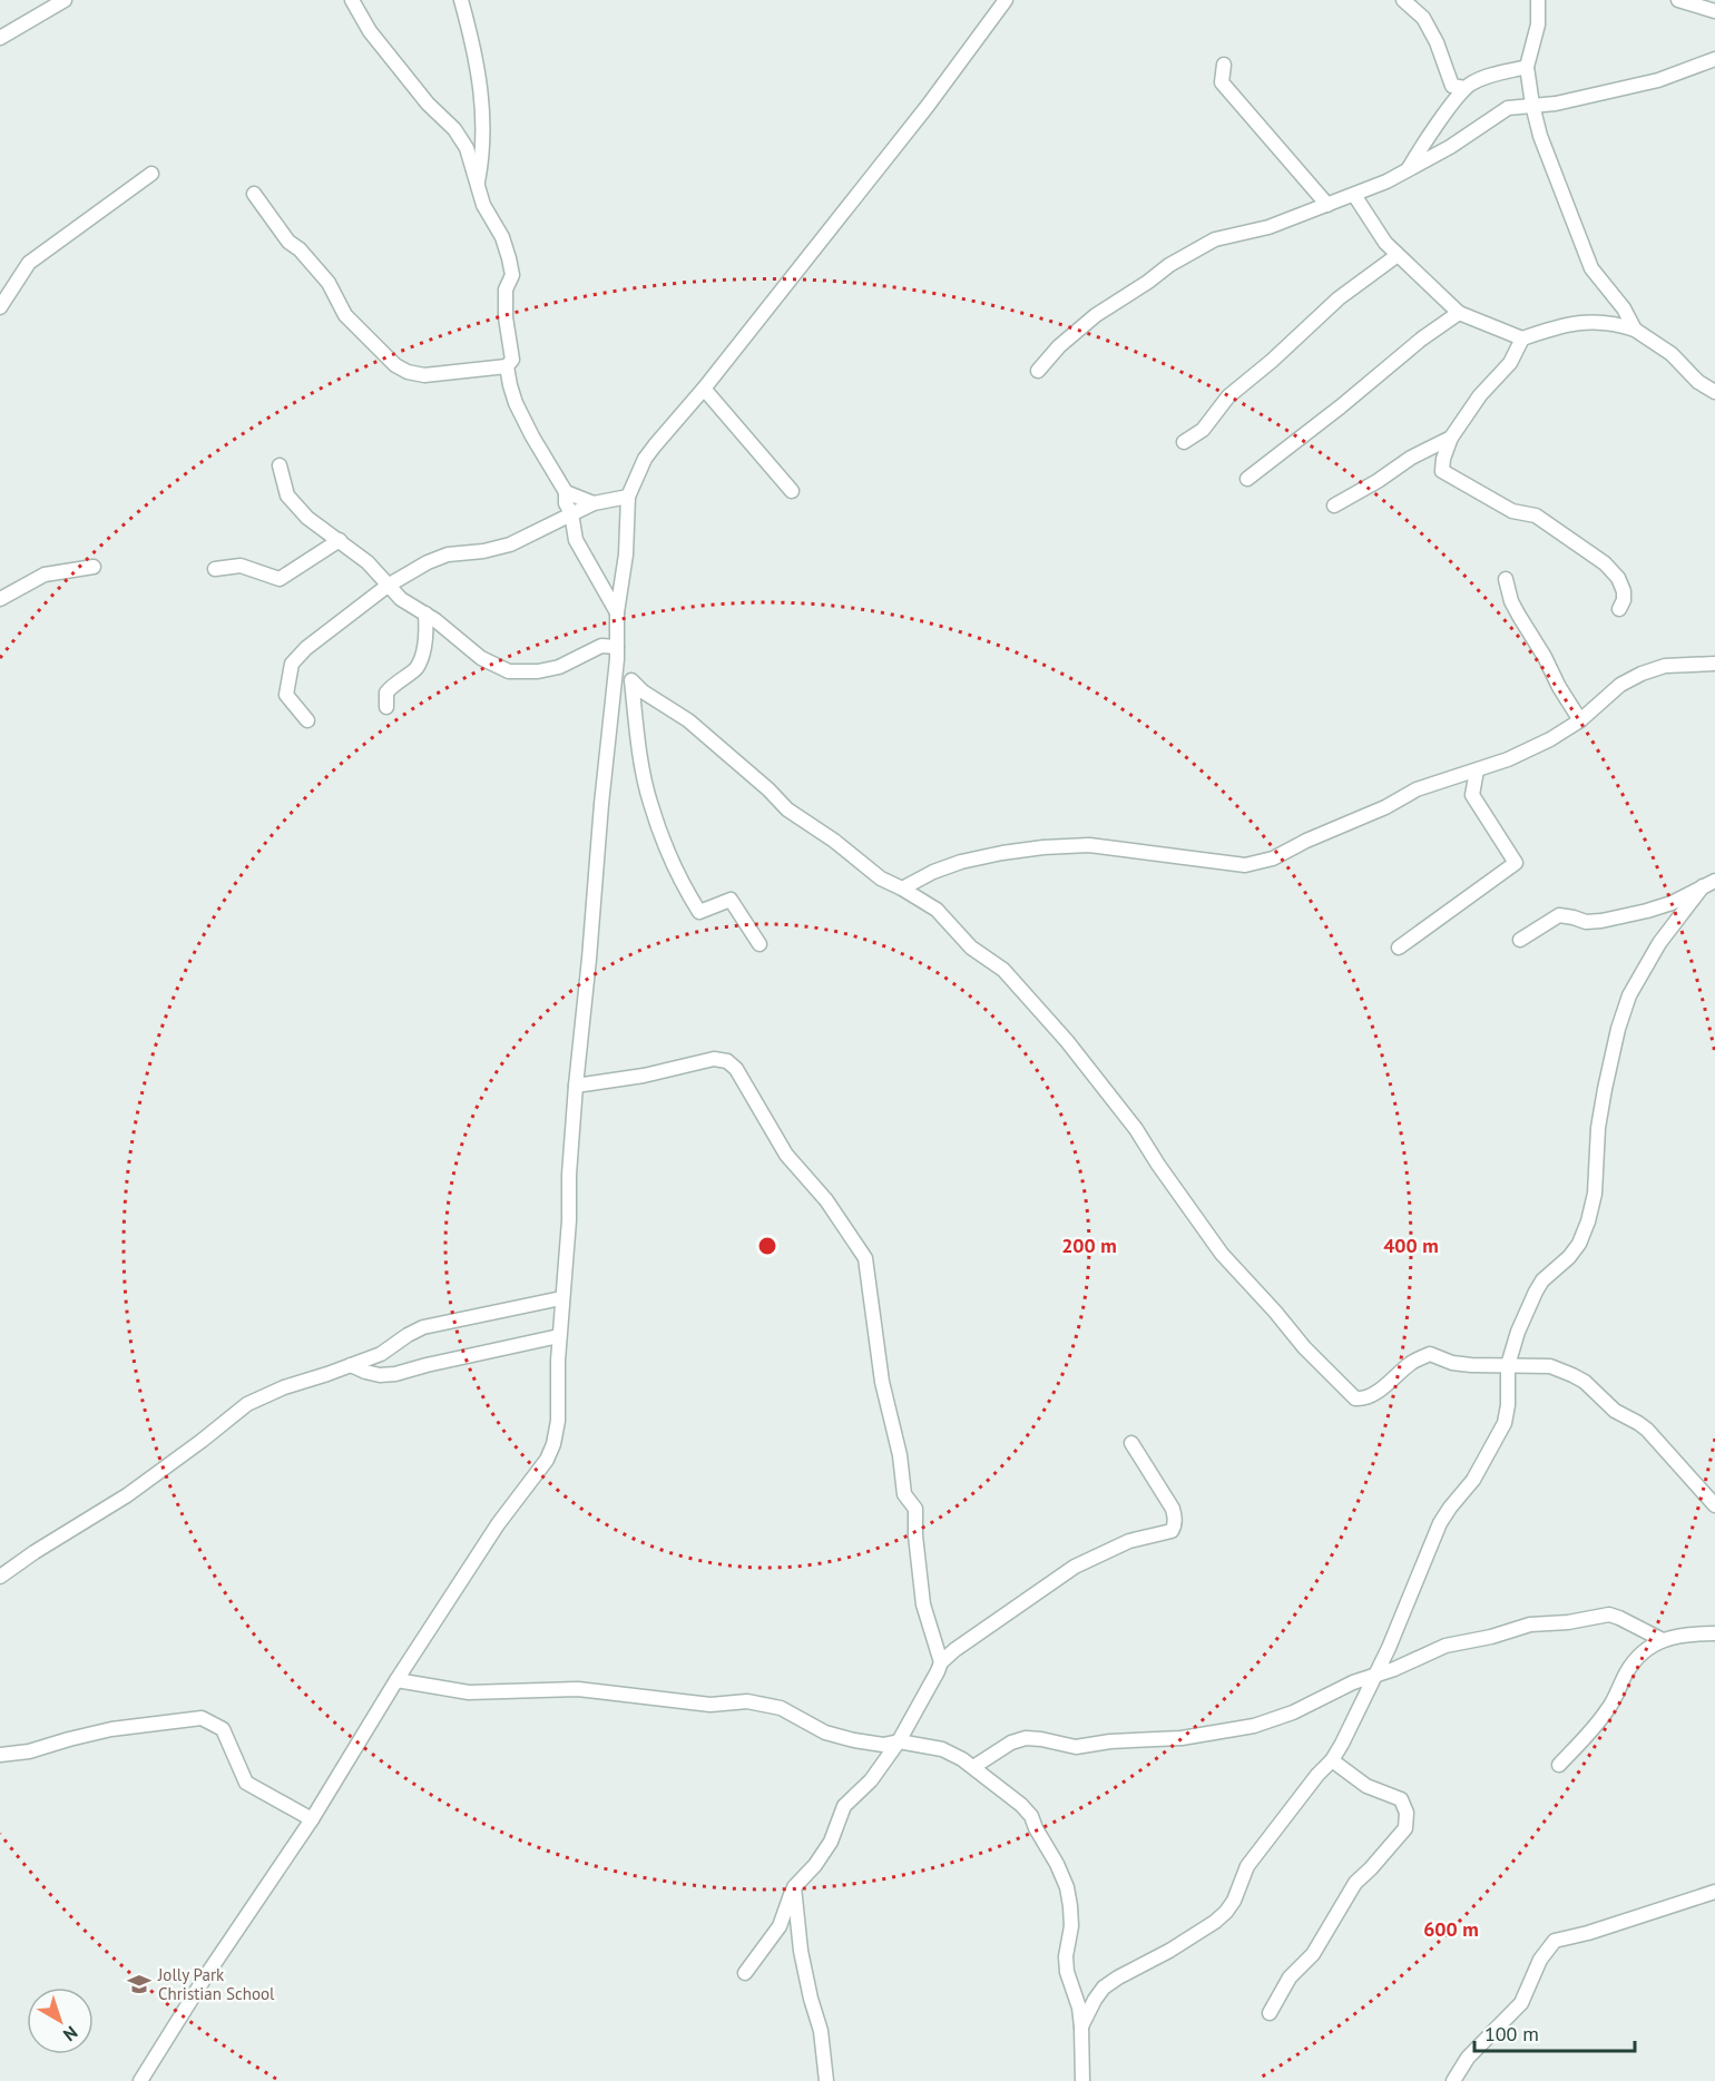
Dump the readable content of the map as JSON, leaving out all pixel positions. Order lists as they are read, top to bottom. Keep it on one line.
{"places":{"school or university":["Jolly Park Christian School"]},"scale_bar":"100 m","north":"bottom right","rings":["200 m","400 m","600 m"]}
